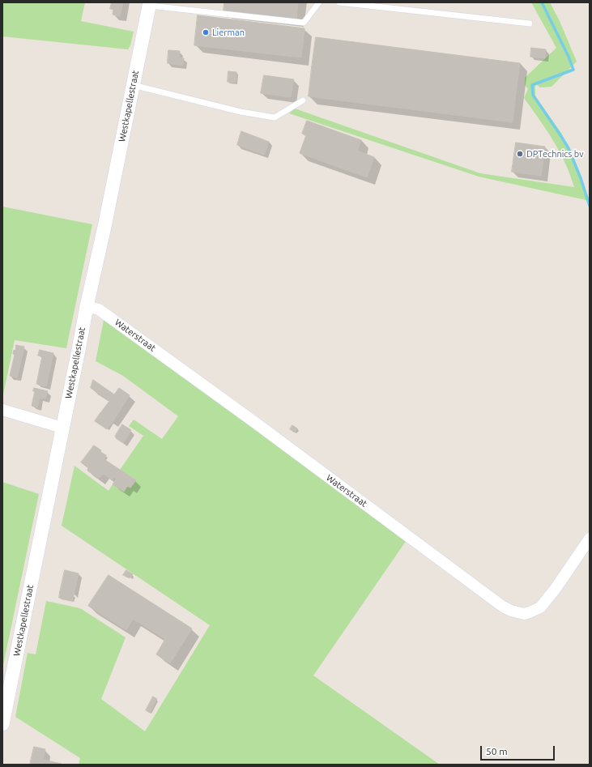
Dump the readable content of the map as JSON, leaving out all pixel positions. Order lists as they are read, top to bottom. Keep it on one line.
{"streets":{"street":["Westkapellestraat","Waterstraat"]},"crossings":[["Westkapellestraat","Waterstraat"]],"places":["Lierman","DPTechnics bv"],"scale_bar":"50 m"}
